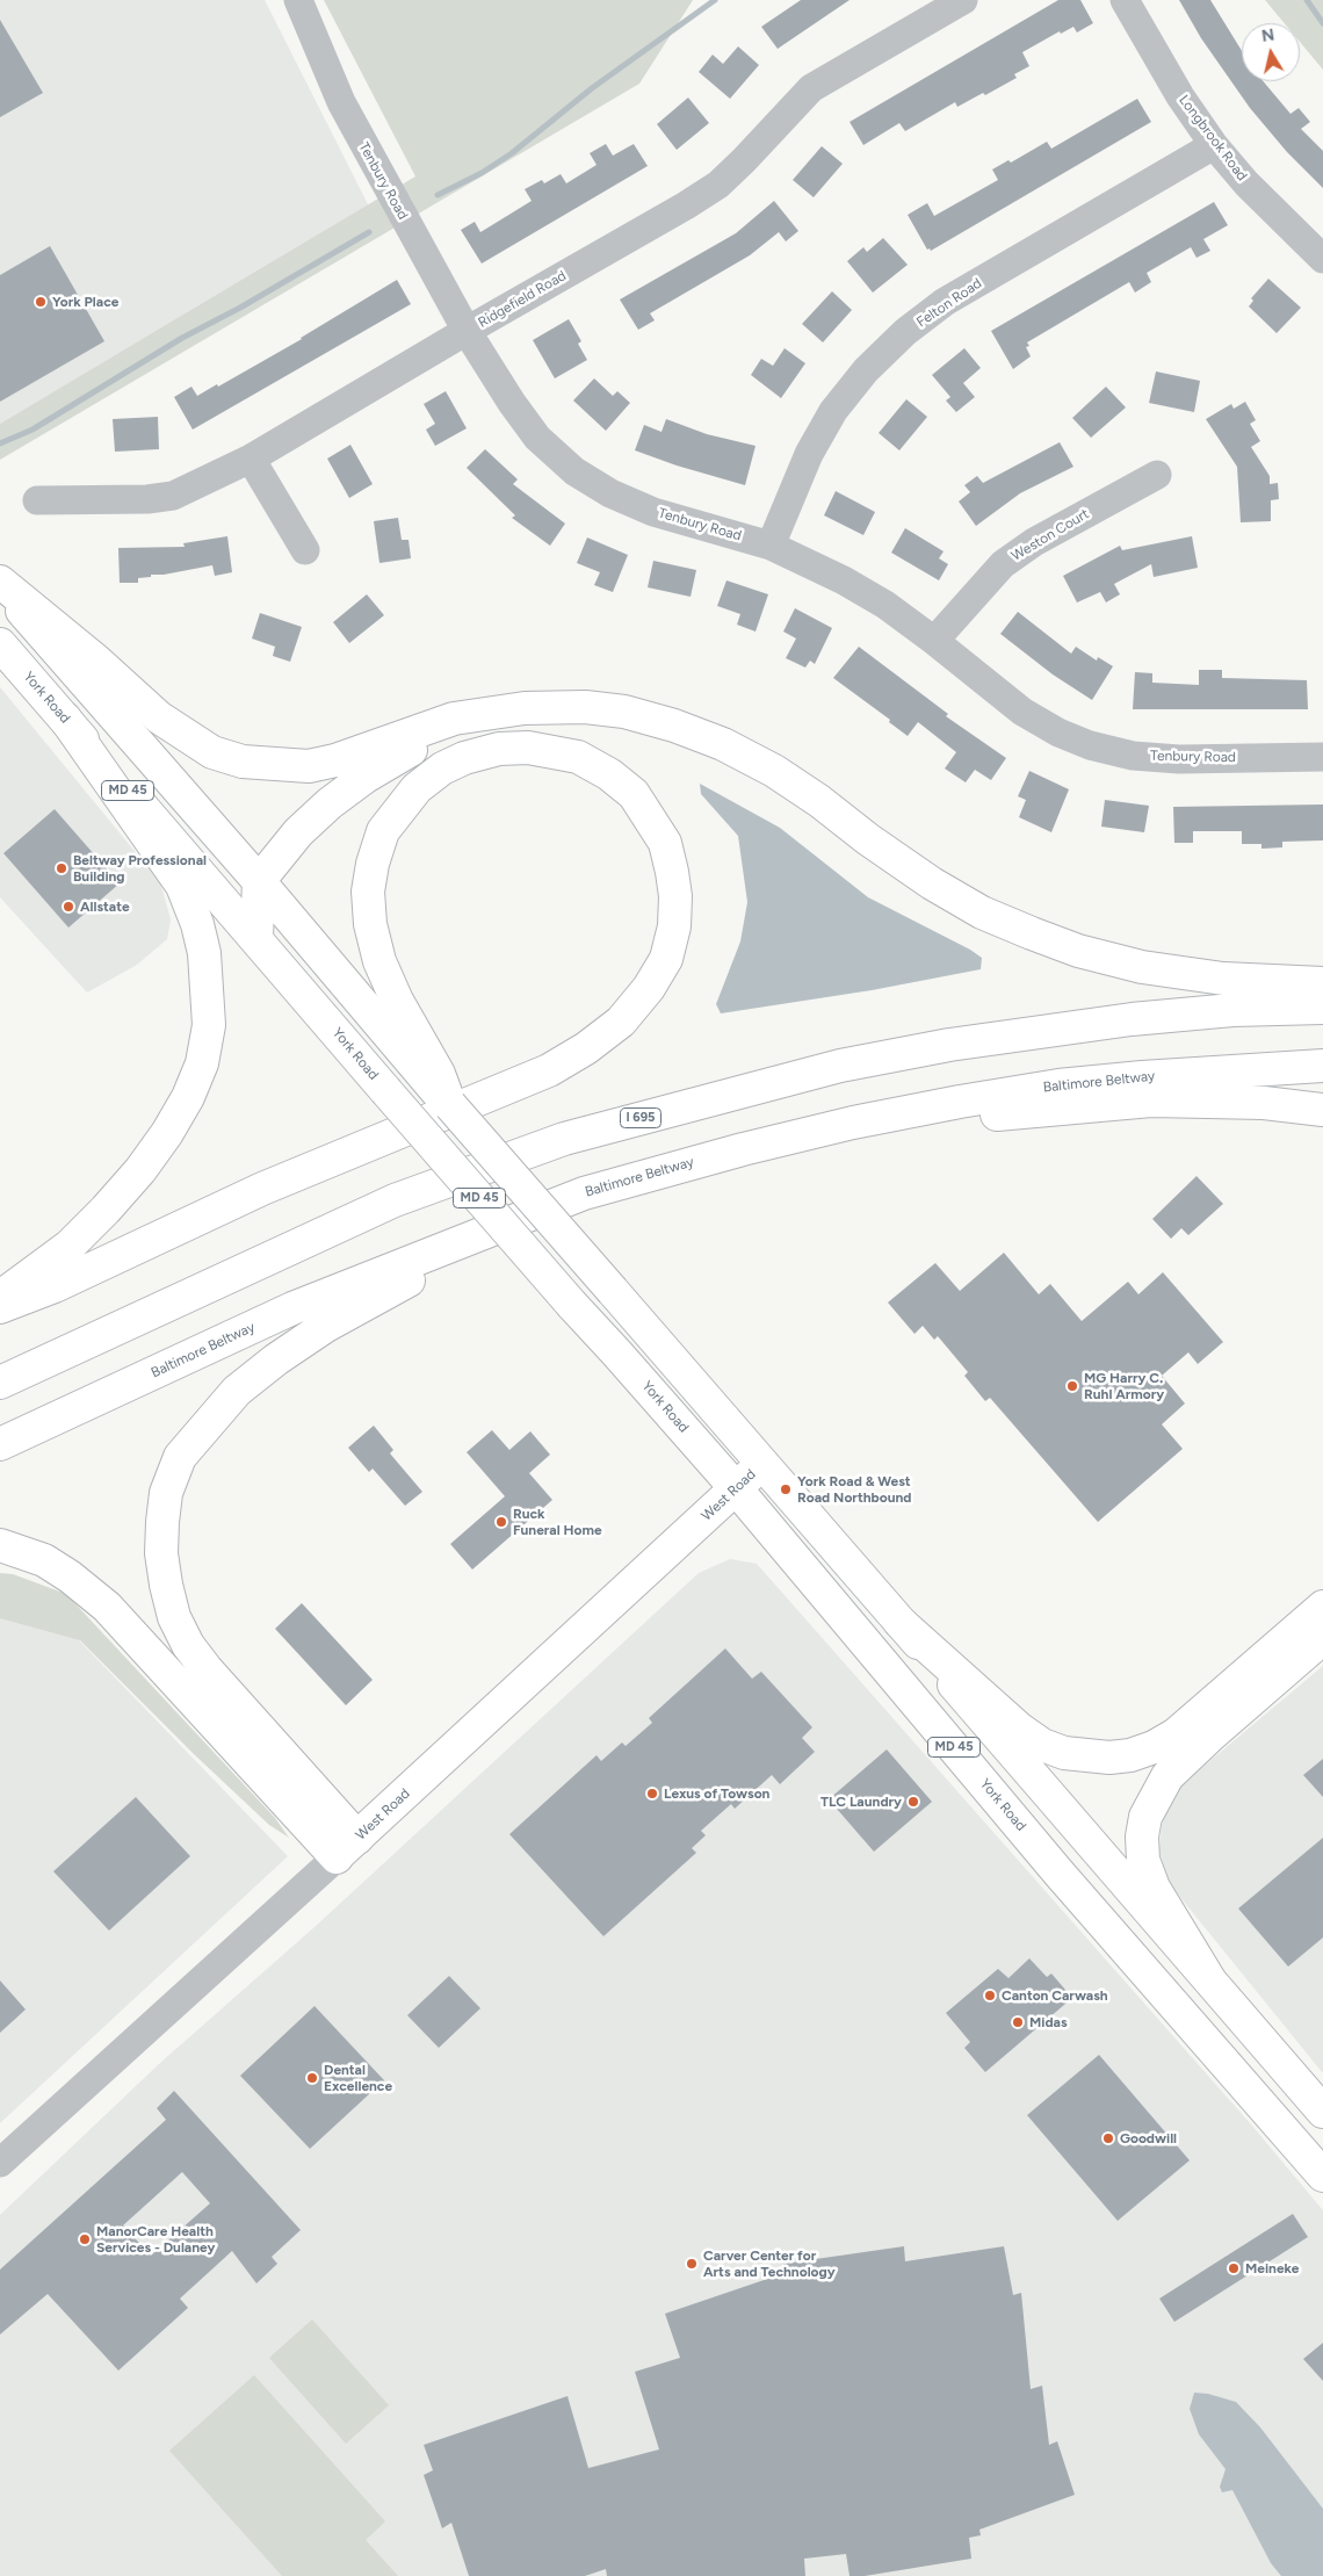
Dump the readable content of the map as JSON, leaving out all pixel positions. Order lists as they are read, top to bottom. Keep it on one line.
{"streets":{"main road":["York Road","MD 45","Baltimore Beltway","I 695","West Road"],"street":["Longbrook Road","Tenbury Road","Ridgefield Road","Felton Road","Weston Court"]},"crossings":[["Longbrook Road","Felton Road"],["Tenbury Road","Ridgefield Road"],["Tenbury Road","Felton Road"],["Tenbury Road","Weston Court"],["York Road","West Road"],["MD 45","West Road"]],"places":["York Place","Beltway Professional Building","Allstate","MG Harry C. Ruhl Armory","York Road & West Road Northbound","Ruck Funeral Home","Lexus of Towson","TLC Laundry","Canton Carwash","Midas","Dental Excellence","Goodwill","ManorCare Health Services - Dulaney","Carver Center for Arts and Technology","Meineke"],"north":"top"}
